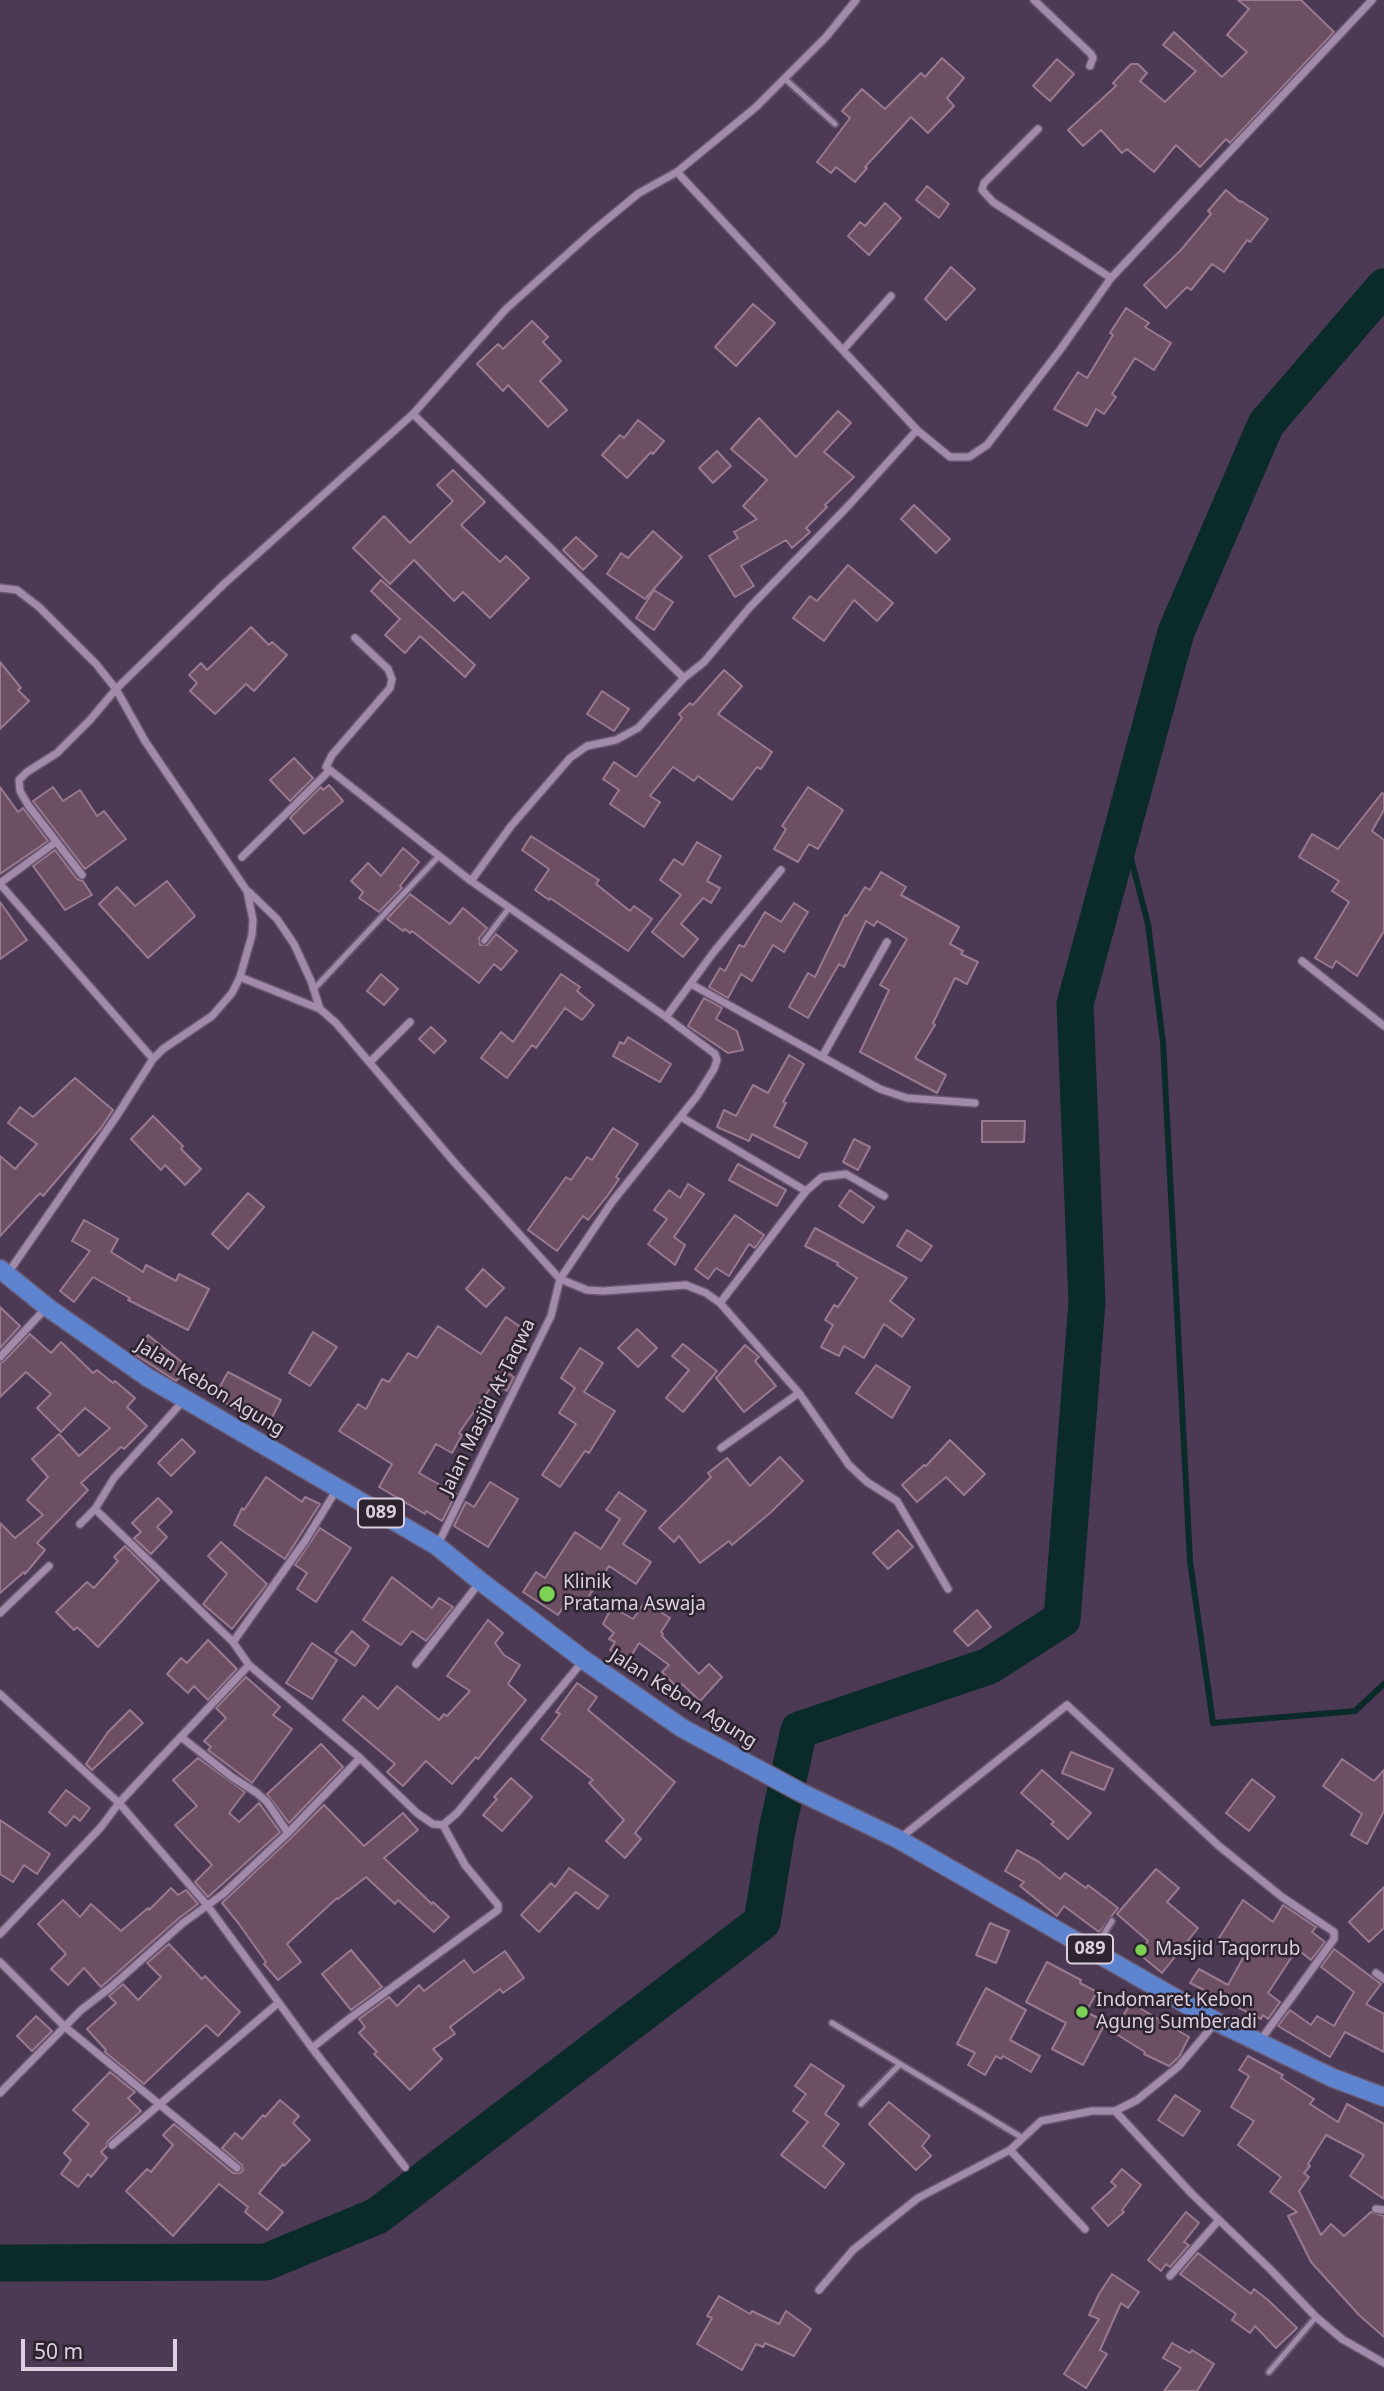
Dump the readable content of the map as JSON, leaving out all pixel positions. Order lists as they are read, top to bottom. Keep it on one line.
{"streets":{"main road":["Jalan Kebon Agung","089"],"street":["Jalan Masjid At-Taqwa"]},"crossings":[["Jalan Kebon Agung","Jalan Masjid At-Taqwa"]],"places":["Klinik Pratama Aswaja","Masjid Taqorrub","Indomaret Kebon Agung Sumberadi"],"scale_bar":"50 m"}
